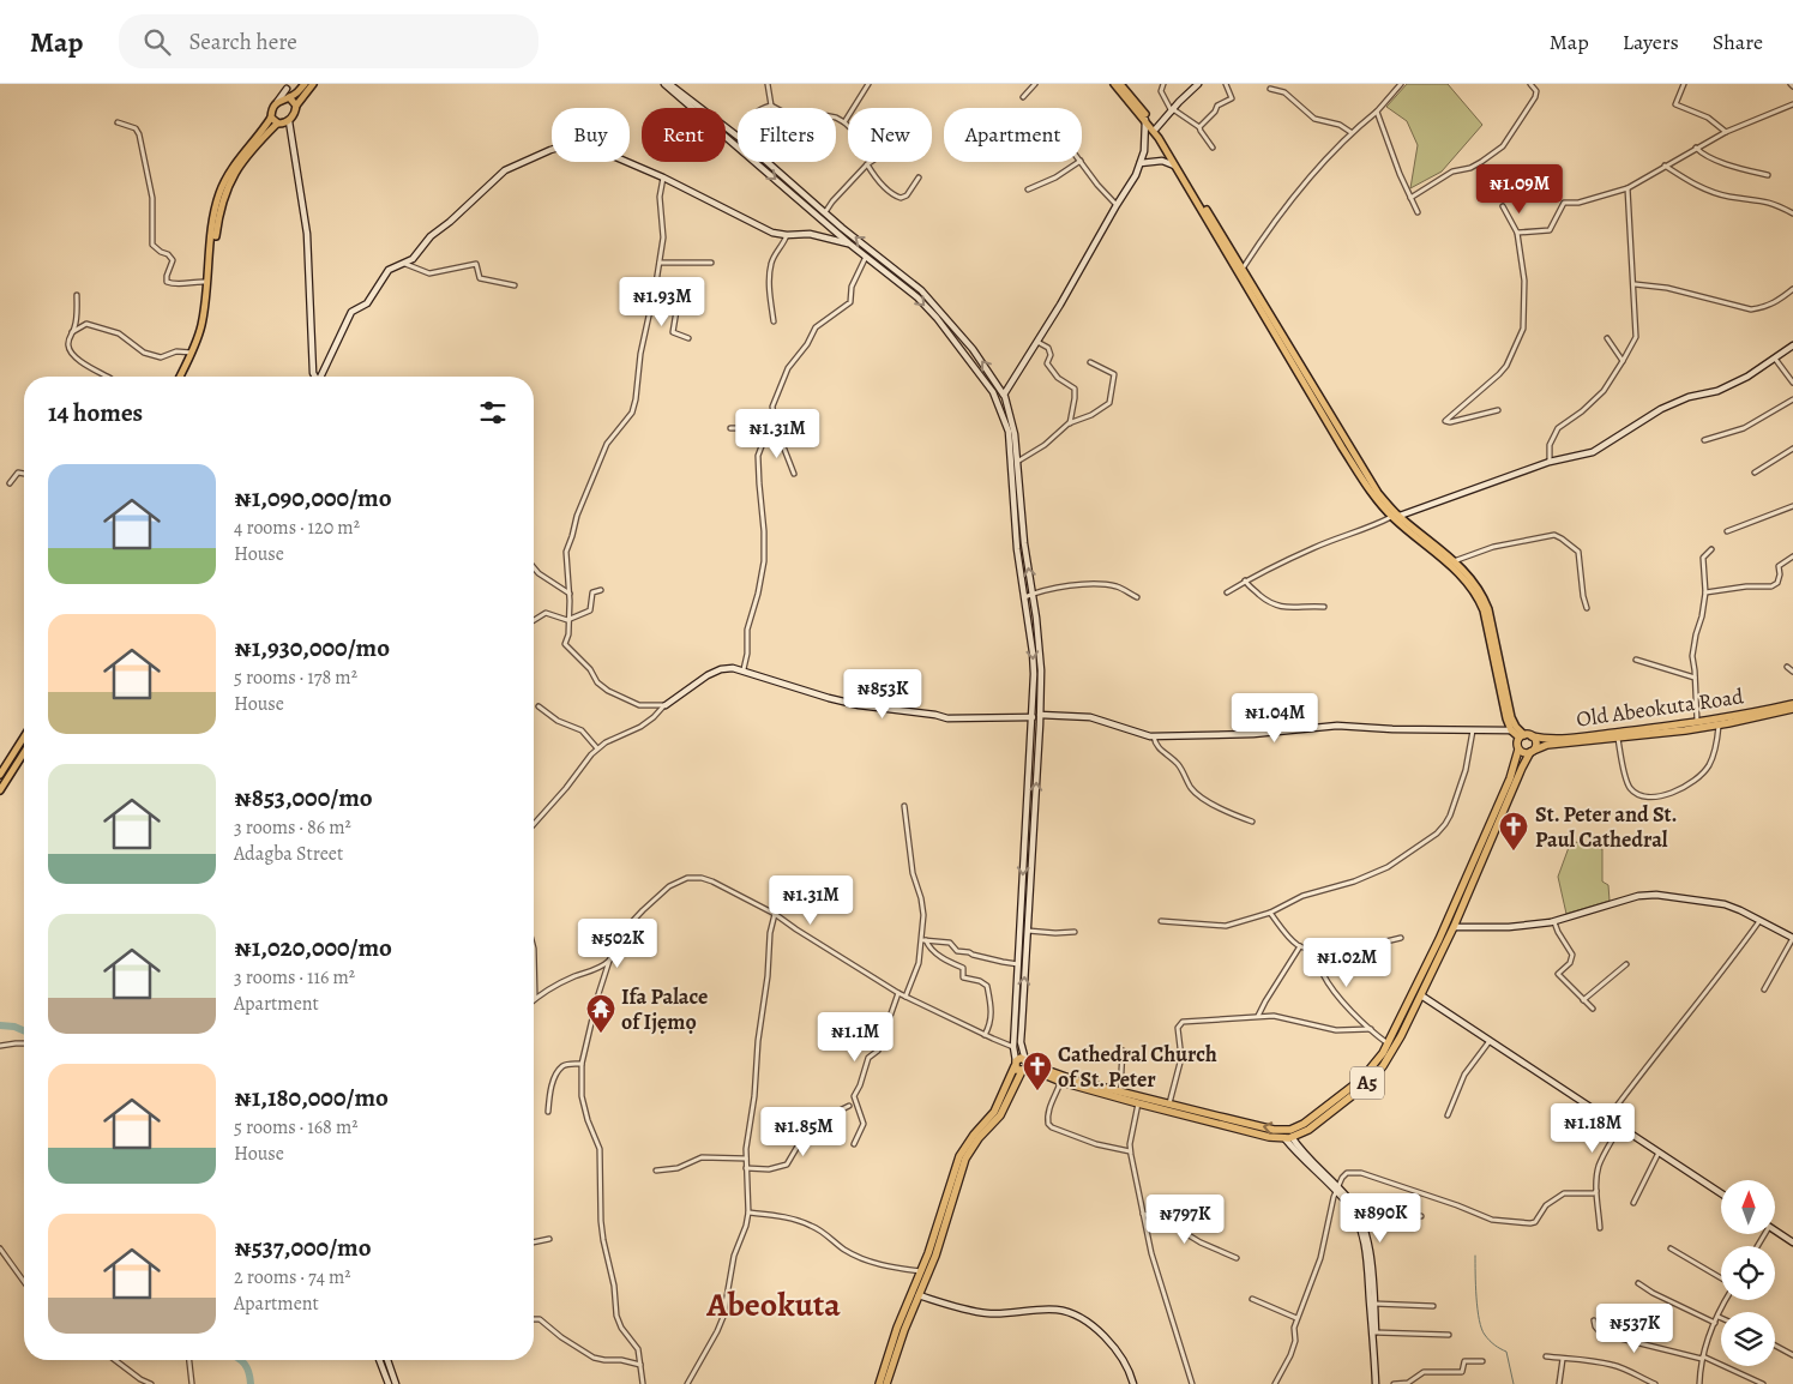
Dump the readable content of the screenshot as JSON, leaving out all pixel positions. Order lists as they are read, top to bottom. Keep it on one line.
{"streets":{"highway":["Old Abeokuta Road","A5"]},"crossings":[["Old Abeokuta Road","A5"]],"districts":["Abeokuta"],"places":{"church":["St. Peter and St. Paul Cathedral","Cathedral Church of St. Peter"],"temple":["Ifa Palace of Ijẹmọ"]},"north":"top","page":{"header":"Map","search":"Search here","nav":["Map","Layers","Share"],"chip":["Buy","Rent","Filters","New","Apartment"],"price":["₦1.09M","₦1.93M","₦1.31M","₦853K","₦1.04M","₦1.31M","₦502K","₦1.02M","₦1.1M","₦1.18M","₦1.85M","₦890K","₦797K","₦537K"],"heading":"14 homes","list":[{"name":"₦1,090,000/mo","note":"4 rooms · 120 m² · House"},{"name":"₦1,930,000/mo","note":"5 rooms · 178 m² · House"},{"name":"₦853,000/mo","note":"3 rooms · 86 m² · Adagba Street"},{"name":"₦1,020,000/mo","note":"3 rooms · 116 m² · Apartment"},{"name":"₦1,180,000/mo","note":"5 rooms · 168 m² · House"},{"name":"₦537,000/mo","note":"2 rooms · 74 m² · Apartment"}]}}
